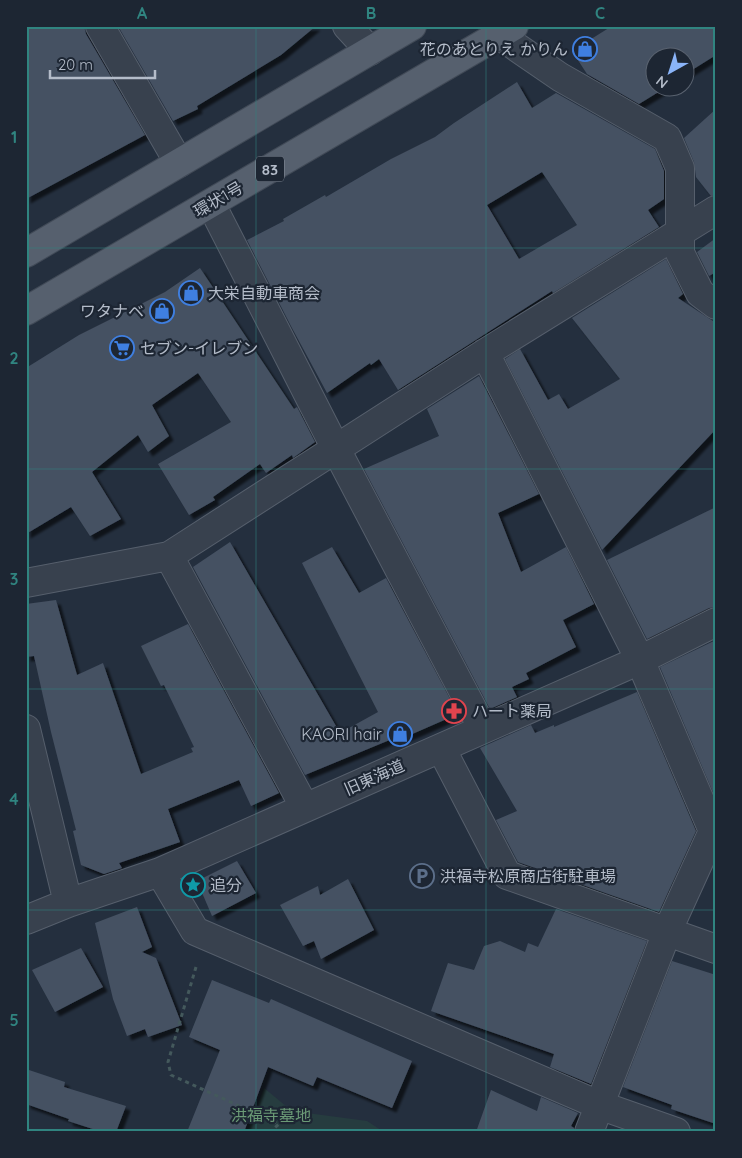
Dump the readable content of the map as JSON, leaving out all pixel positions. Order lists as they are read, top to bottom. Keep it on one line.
{"streets":{"main road":["83","環状1号"],"street":["旧東海道"]},"parks":["洪福寺墓地"],"places":{"shop":["花のあとりえ かりん","大栄自動車商会","ワタナベ","KAORI hair"],"supermarket":["セブン-イレブン"],"pharmacy":["ハート薬局"],"parking":["洪福寺松原商店街駐車場"],"place":["追分"]},"scale_bar":"20 m","north":"bottom left","grid":{"columns":["A","B","C"],"rows":["1","2","3","4","5"]}}
